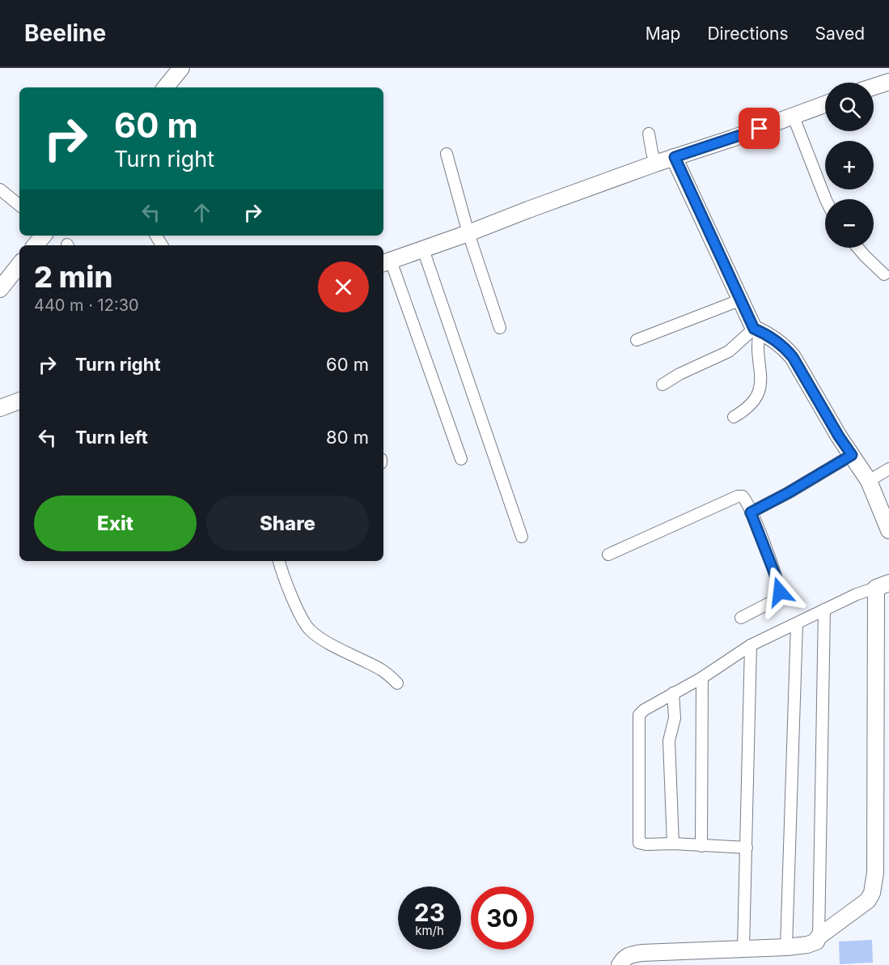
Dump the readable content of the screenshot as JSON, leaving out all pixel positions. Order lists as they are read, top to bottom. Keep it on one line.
{"page":{"header":"Beeline","nav":["Map","Directions","Saved"],"map_buttons":["+","−"],"turn":["60 m","Turn right"],"heading":["2 min","440 m · 12:30"],"list":[{"name":"Turn right","value":"60 m"},{"name":"Turn left","value":"80 m"}],"buttons":["Exit","Share"],"speed":"23 km/h","limit":"30"}}
